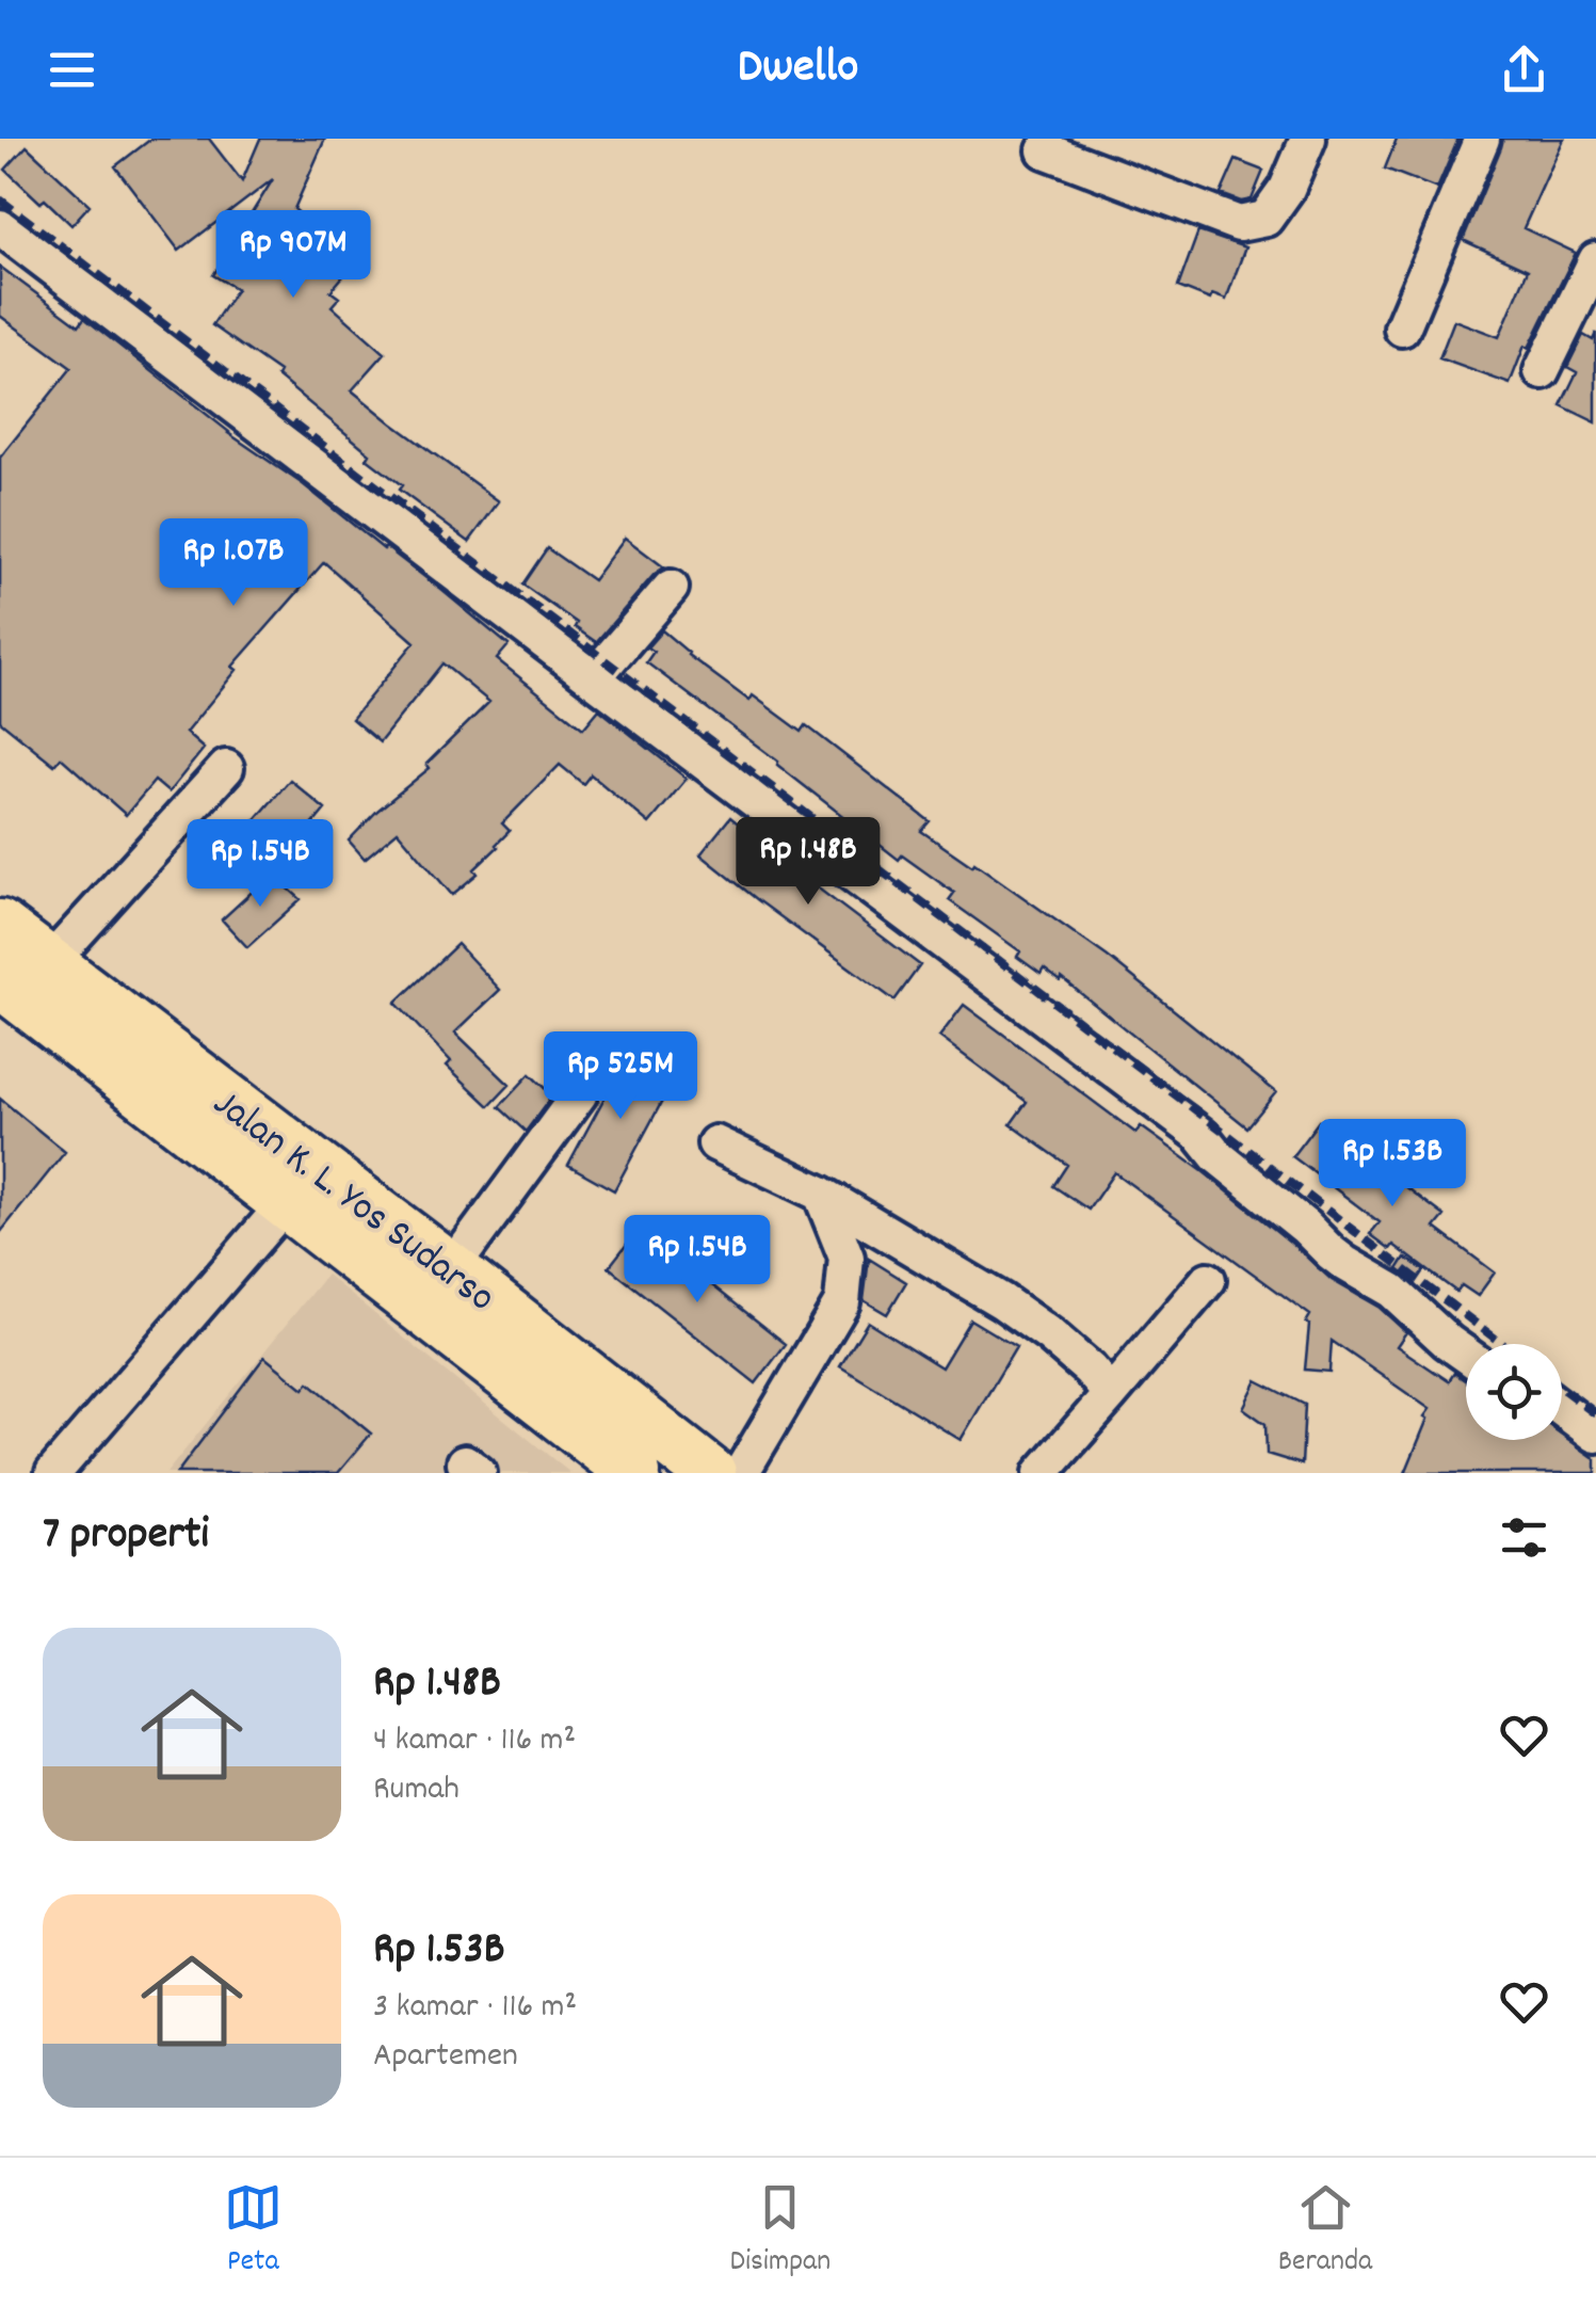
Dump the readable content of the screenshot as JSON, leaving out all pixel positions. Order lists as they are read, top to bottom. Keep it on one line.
{"streets":{"highway":["Jalan K. L. Yos Sudarso"]},"page":{"header":"Dwello","price":["Rp 907M","Rp 1.07B","Rp 1.48B","Rp 1.54B","Rp 525M","Rp 1.53B","Rp 1.54B"],"heading":"7 properti","list":[{"name":"Rp 1.48B","note":"4 kamar · 116 m² · Rumah"},{"name":"Rp 1.53B","note":"3 kamar · 116 m² · Apartemen"}],"tabs":["Peta","Disimpan","Beranda"]}}
